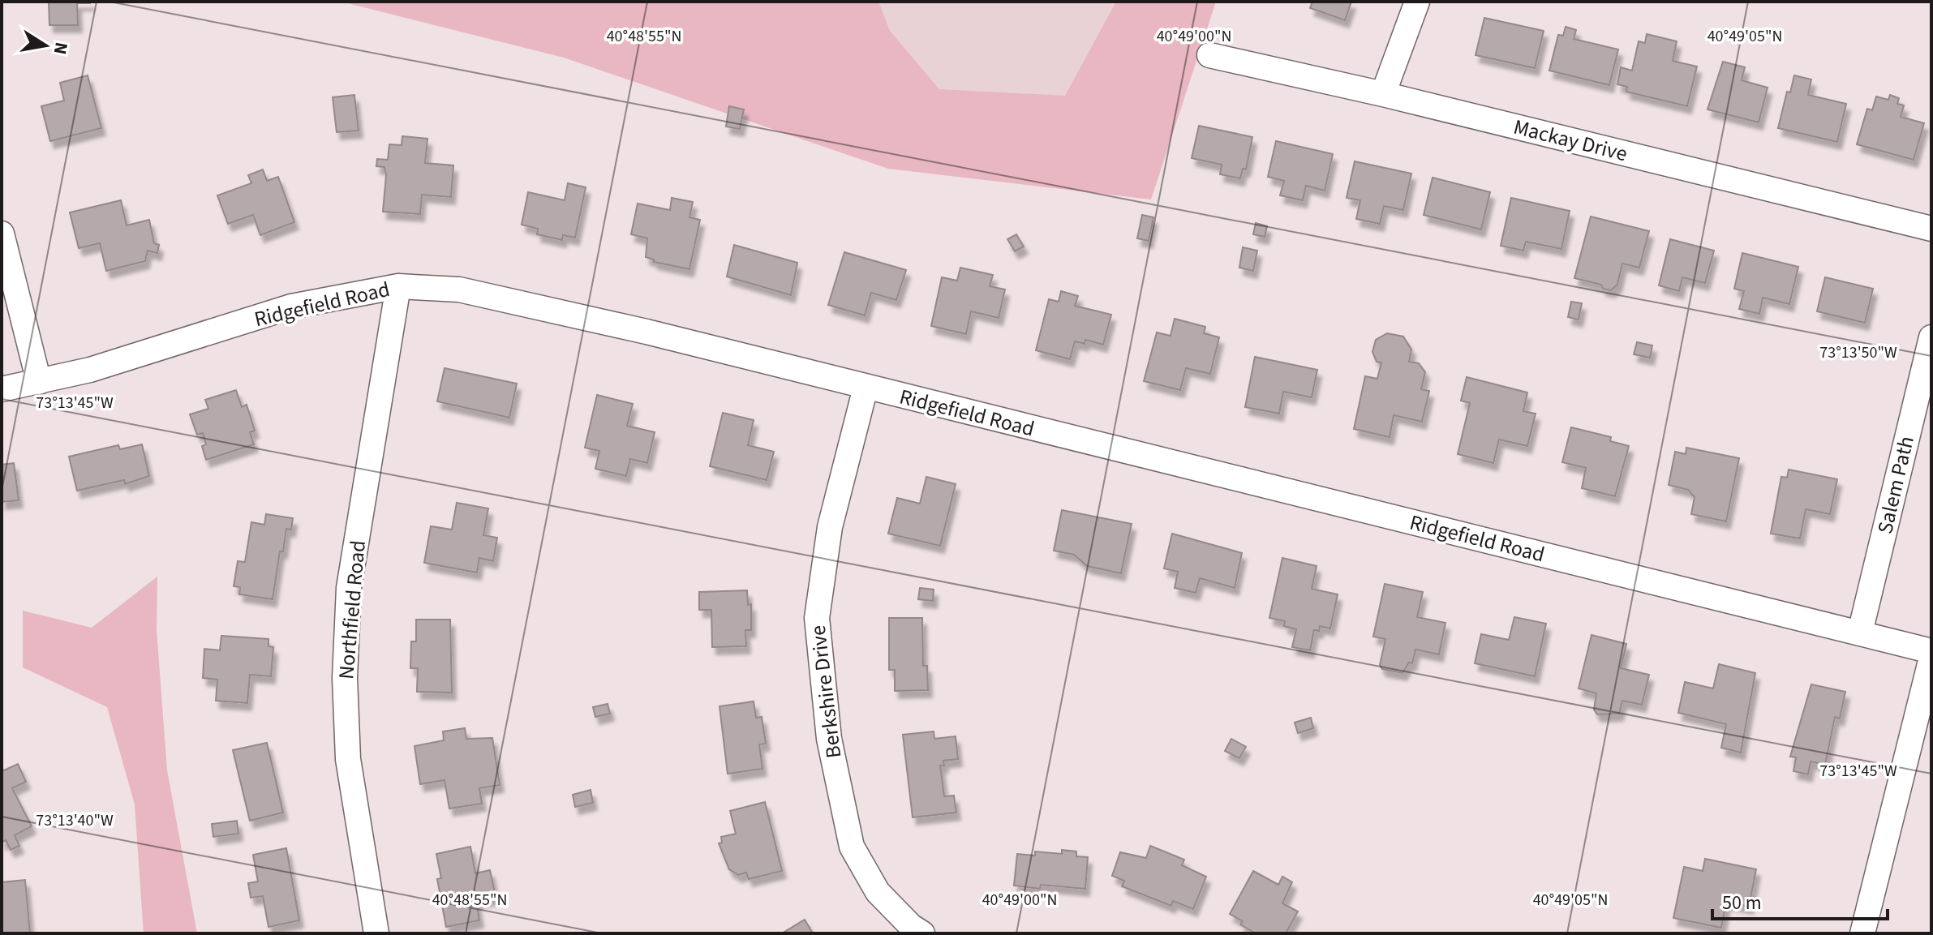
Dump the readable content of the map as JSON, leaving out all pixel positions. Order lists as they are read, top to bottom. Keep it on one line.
{"streets":{"street":["Mackay Drive","Ridgefield Road","Salem Path","Northfield Road","Berkshire Drive"]},"crossings":[["Ridgefield Road","Salem Path"],["Ridgefield Road","Northfield Road"],["Ridgefield Road","Berkshire Drive"]],"scale_bar":"50 m","north":"right","coordinates":["40°48'55\"N","40°49'00\"N","40°49'05\"N","73°13'50\"W","73°13'45\"W","73°13'40\"W"]}
